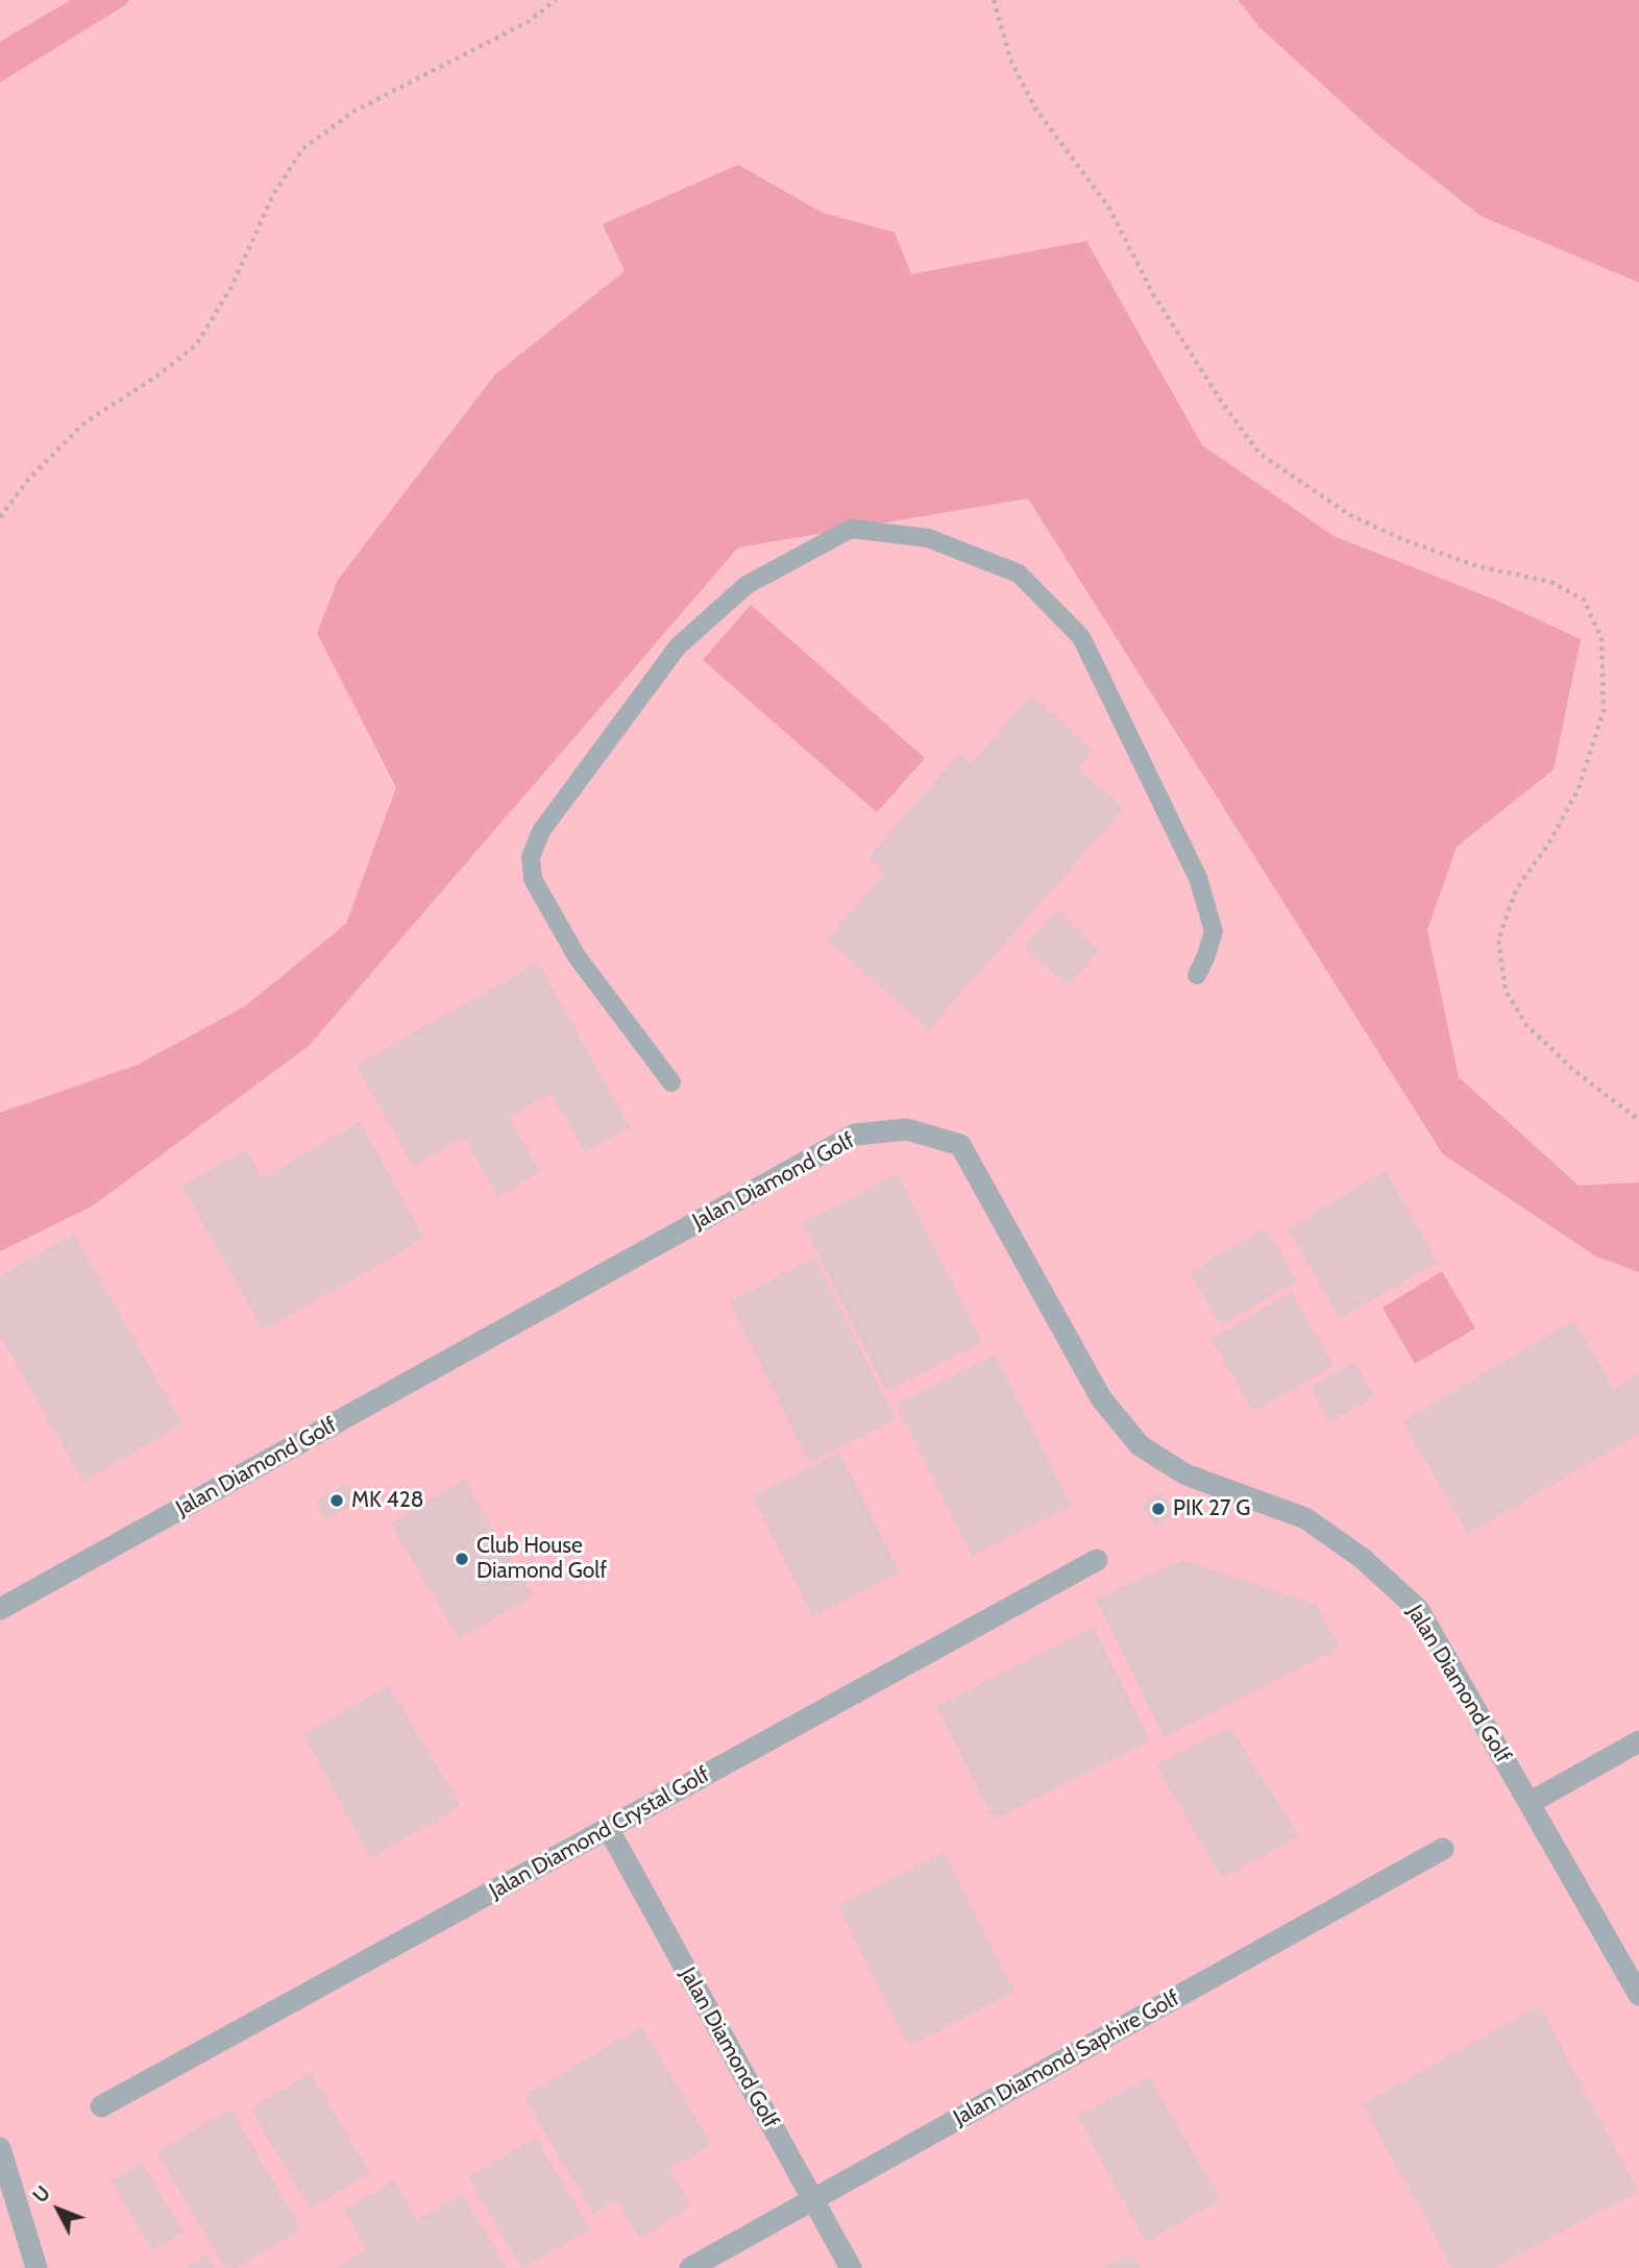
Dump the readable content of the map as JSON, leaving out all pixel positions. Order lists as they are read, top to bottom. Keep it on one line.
{"streets":{"street":["Jalan Diamond Golf","Jalan Diamond Crystal Golf","Jalan Diamond Saphire Golf"]},"crossings":[["Jalan Diamond Golf","Jalan Diamond Crystal Golf"],["Jalan Diamond Golf","Jalan Diamond Saphire Golf"]],"places":["MK 428","PIK 27 G","Club House Diamond Golf"],"north":"top left"}
